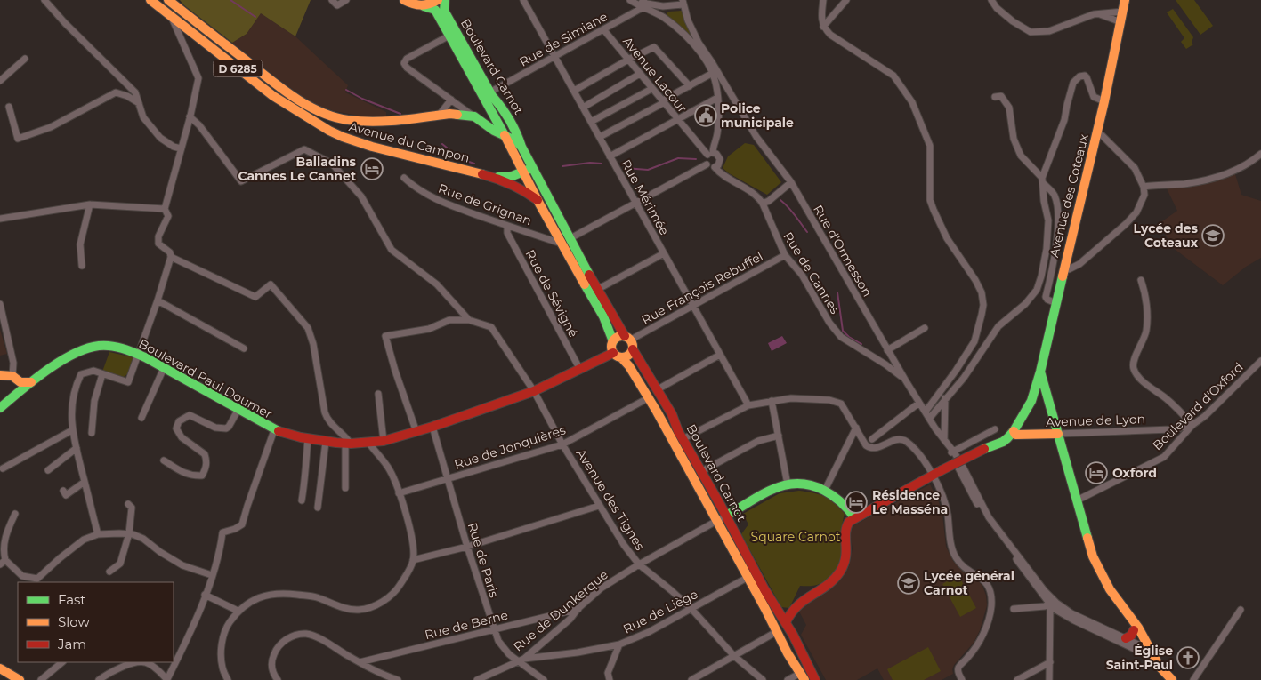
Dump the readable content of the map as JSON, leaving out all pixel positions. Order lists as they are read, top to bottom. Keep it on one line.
{"streets":{"main road":["Boulevard Carnot","D 6285","Avenue du Campon","Avenue des Coteaux","Boulevard Paul Doumer","Avenue de Lyon"],"street":["Rue de Simiane","Avenue Lacour","Rue Mérimée","Rue de Grignan","Rue d'Ormesson","Rue de Cannes","Rue François Rebuffel","Rue de Sévigné","Boulevard d'Oxford","Rue de Jonquières","Avenue des Tignes","Rue de Paris","Rue de Dunkerque","Rue de Liège","Rue de Berne"]},"crossings":[["Rue de Simiane","Boulevard Carnot"],["Rue de Simiane","Avenue Lacour"],["Rue de Simiane","Rue Mérimée"],["Boulevard Carnot","Avenue du Campon"],["Boulevard Carnot","Rue de Grignan"],["Boulevard Carnot","Rue François Rebuffel"],["Boulevard Carnot","Boulevard Paul Doumer"],["Boulevard Carnot","Rue de Jonquières"],["Boulevard Carnot","Rue de Dunkerque"],["Boulevard Carnot","Rue de Liège"],["Avenue Lacour","Rue de Cannes"],["Avenue des Coteaux","Avenue de Lyon"],["Rue Mérimée","Rue François Rebuffel"],["Rue de Grignan","Rue de Sévigné"],["Rue d'Ormesson","Rue de Cannes"],["Rue de Cannes","Rue François Rebuffel"],["Rue François Rebuffel","Boulevard Paul Doumer"],["Rue de Sévigné","Boulevard Paul Doumer"],["Boulevard Paul Doumer","Avenue des Tignes"],["Boulevard Paul Doumer","Rue de Paris"],["Boulevard d'Oxford","Avenue de Lyon"],["Rue de Jonquières","Avenue des Tignes"],["Rue de Jonquières","Rue de Paris"],["Avenue des Tignes","Rue de Dunkerque"],["Avenue des Tignes","Rue de Liège"],["Rue de Paris","Rue de Dunkerque"],["Rue de Paris","Rue de Liège"],["Rue de Paris","Rue de Berne"],["Rue de Dunkerque","Rue de Liège"],["Rue de Dunkerque","Rue de Berne"]],"parks":["Square Carnot"],"places":{"public building":["Police municipale"],"hotel":["Balladins Cannes Le Cannet","Oxford","Résidence Le Masséna"],"school or university":["Lycée des Coteaux","Lycée général Carnot"],"church":["Église Saint-Paul"]},"legend":["Fast","Slow","Jam"]}
